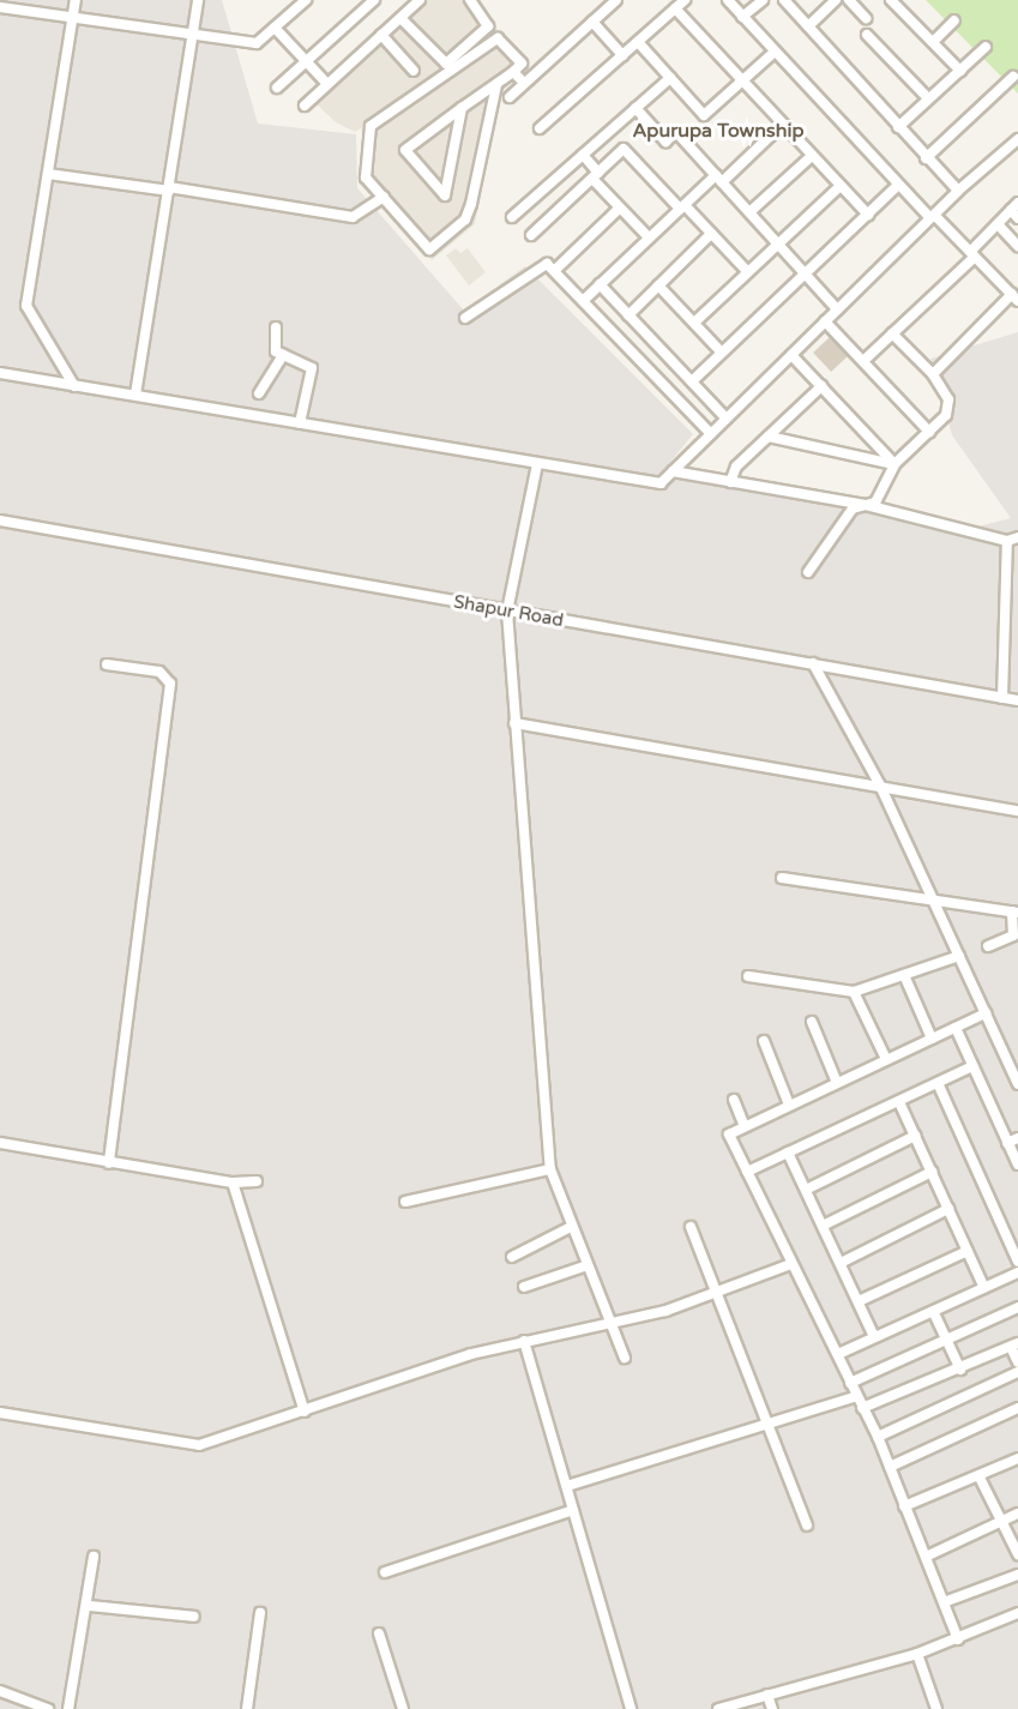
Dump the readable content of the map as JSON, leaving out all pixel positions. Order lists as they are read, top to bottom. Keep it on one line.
{"streets":{"street":["Shapur Road"]},"districts":["Apurupa Township"]}
